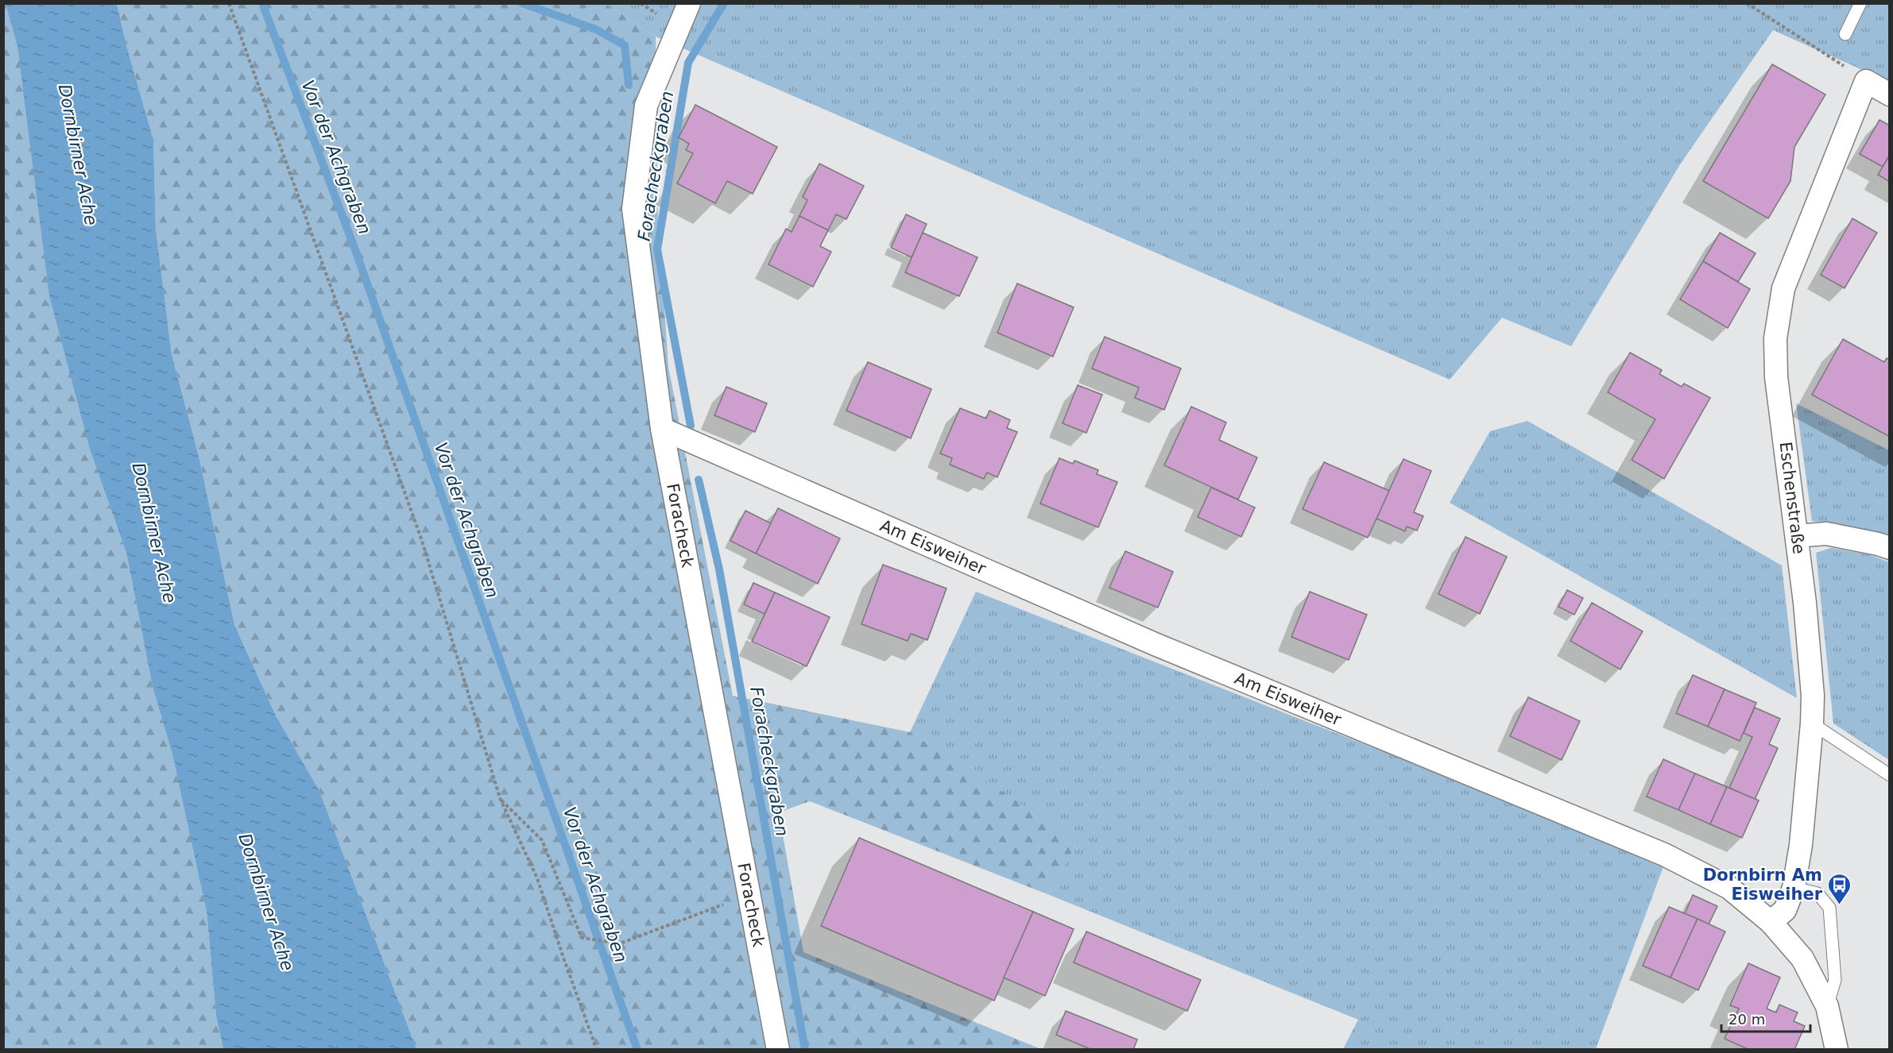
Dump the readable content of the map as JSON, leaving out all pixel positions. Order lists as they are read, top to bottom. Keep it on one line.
{"streets":{"street":["Eschenstraße","Foracheck","Am Eisweiher"]},"crossings":[["Eschenstraße","Am Eisweiher"],["Foracheck","Am Eisweiher"]],"water":["Dornbirner Ache","Vor der Achgraben","Foracheckgraben"],"places":{"bus stop":["Dornbirn Am Eisweiher"]},"scale_bar":"20 m"}
